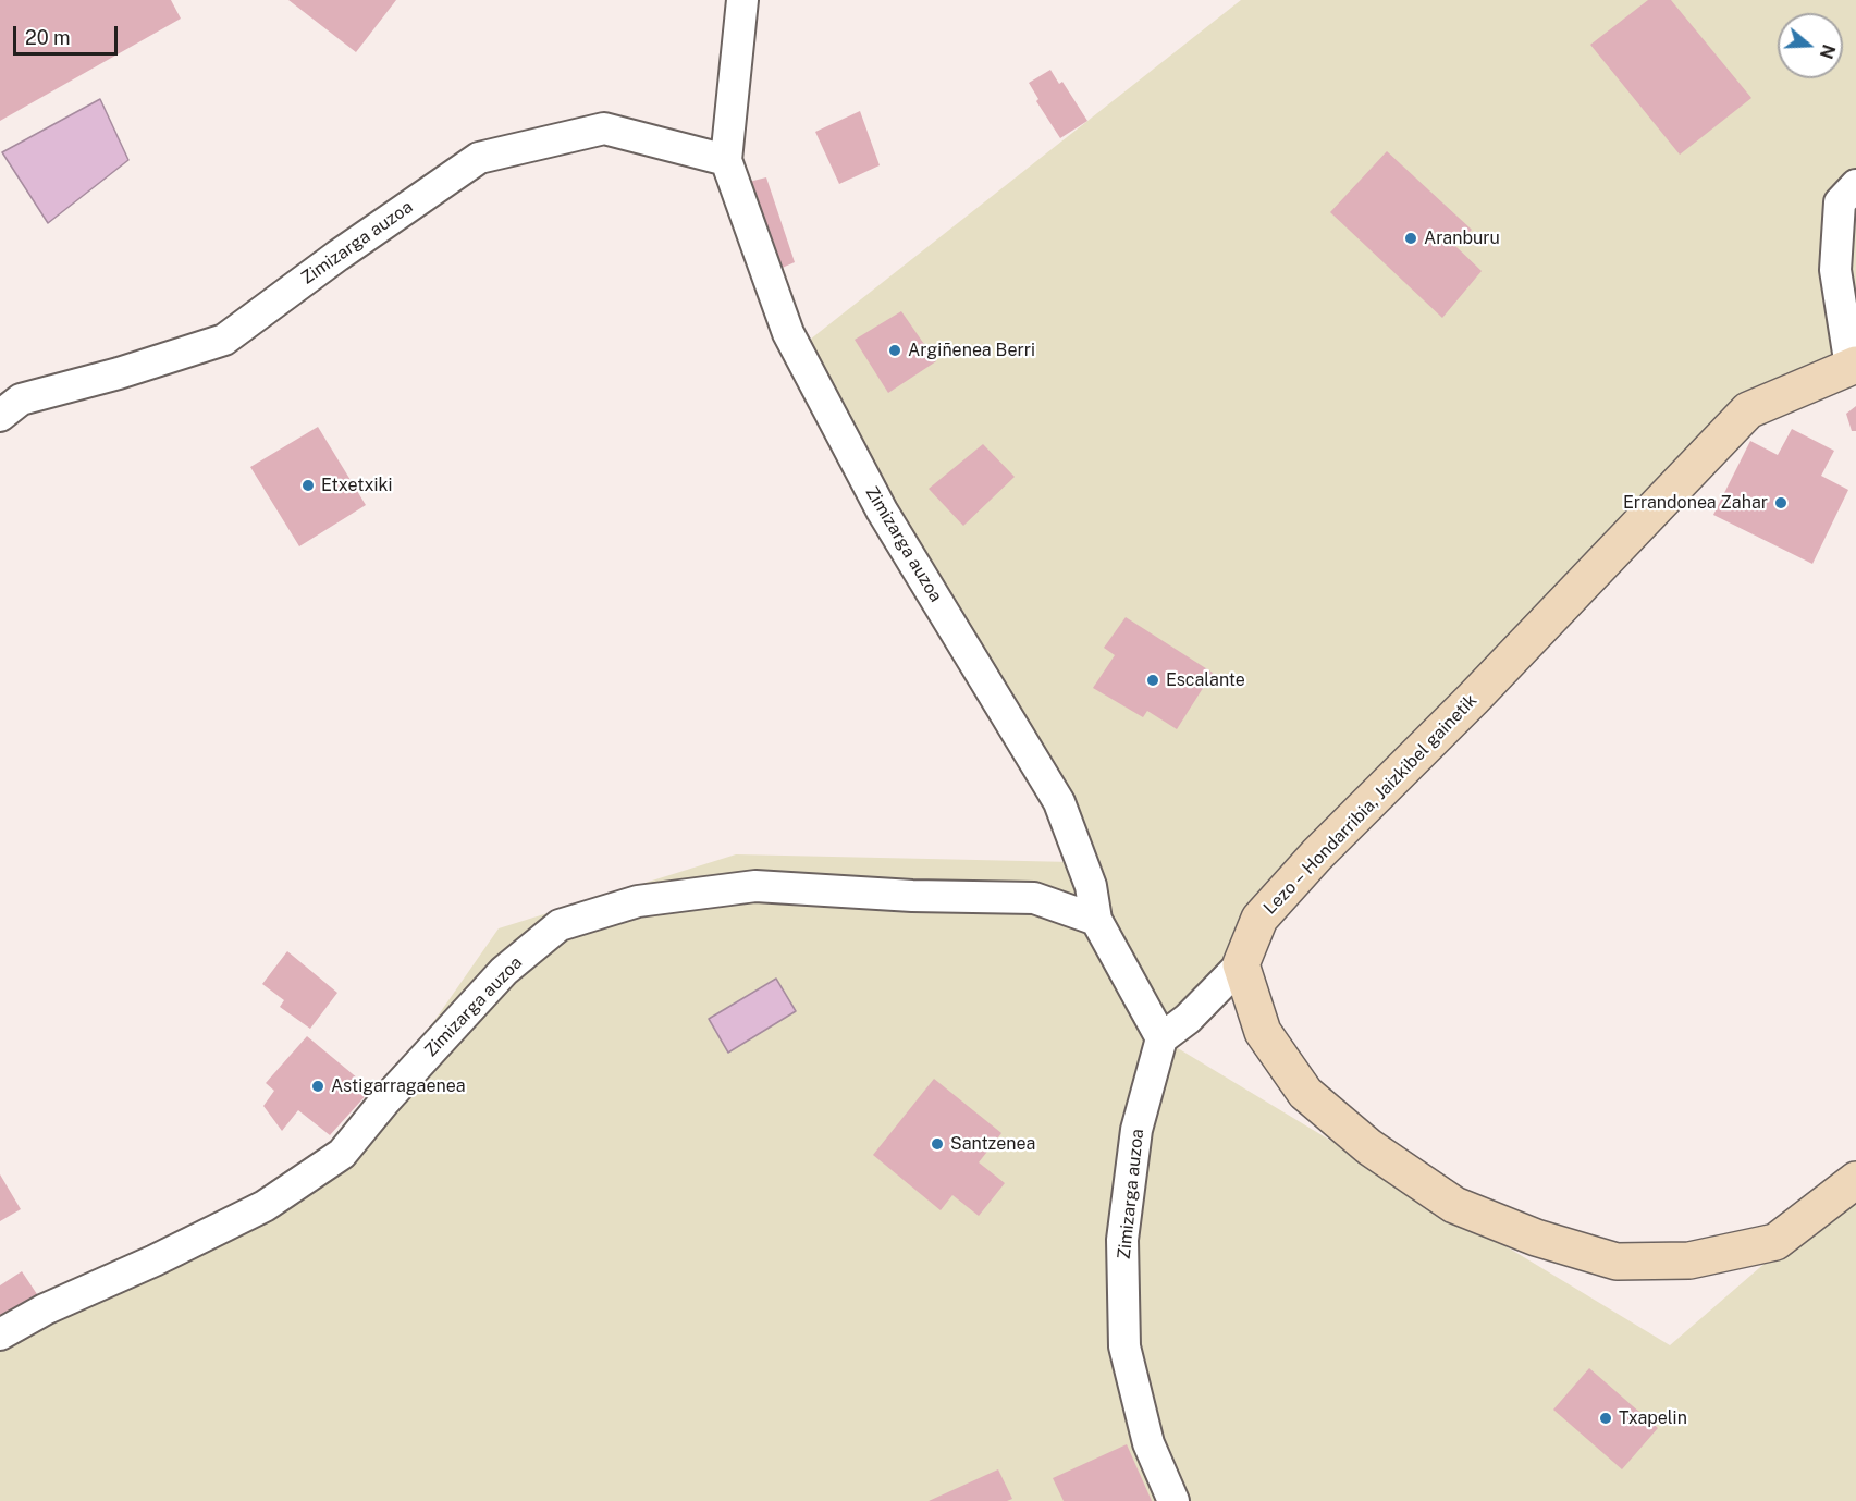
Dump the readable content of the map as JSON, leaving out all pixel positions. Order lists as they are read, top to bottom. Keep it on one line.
{"streets":{"street":["Zimizarga auzoa","Lezo – Hondarribia, Jaizkibel gainetik"]},"places":["Aranburu","Argiñenea Berri","Etxetxiki","Errandonea Zahar","Escalante","Astigarragaenea","Santzenea","Txapelin"],"scale_bar":"20 m","north":"right"}
